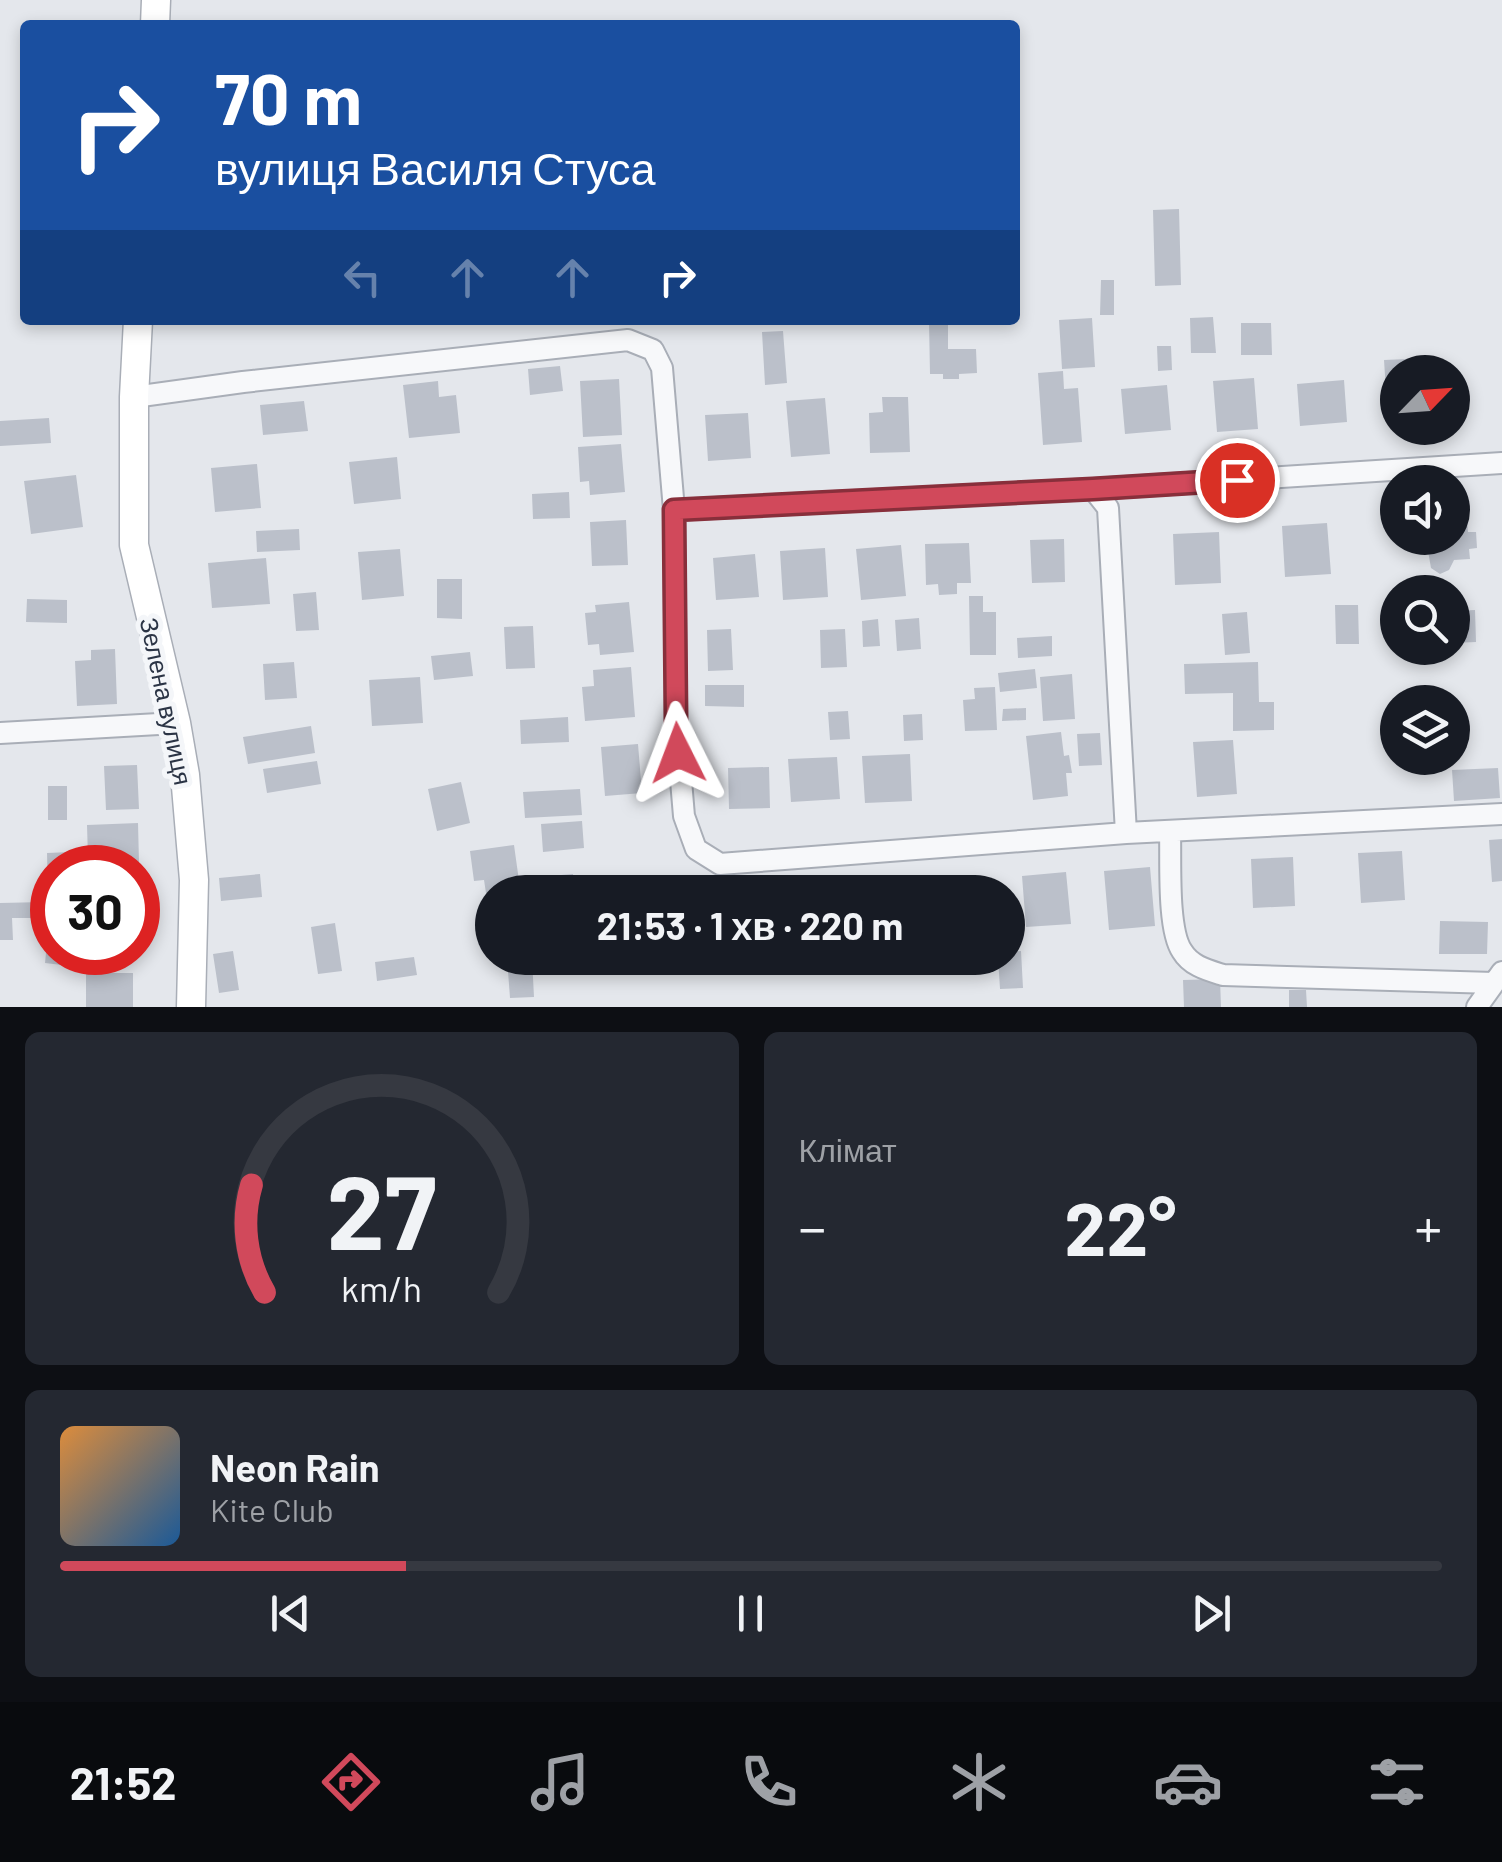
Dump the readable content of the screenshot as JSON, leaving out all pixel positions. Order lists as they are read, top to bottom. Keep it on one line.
{"streets":{"street":["Зелена вулиця"]},"north":"top right","page":{"turn":["70 m","вулиця Василя Стуса"],"limit":"30","trip":"21:53 · 1 хв · 220 m","tile":"Клімат","heat":["−","22°","+"],"song":["Neon Rain","Kite Club"],"tabs":"21:52","gauge":["27","km/h"]}}
